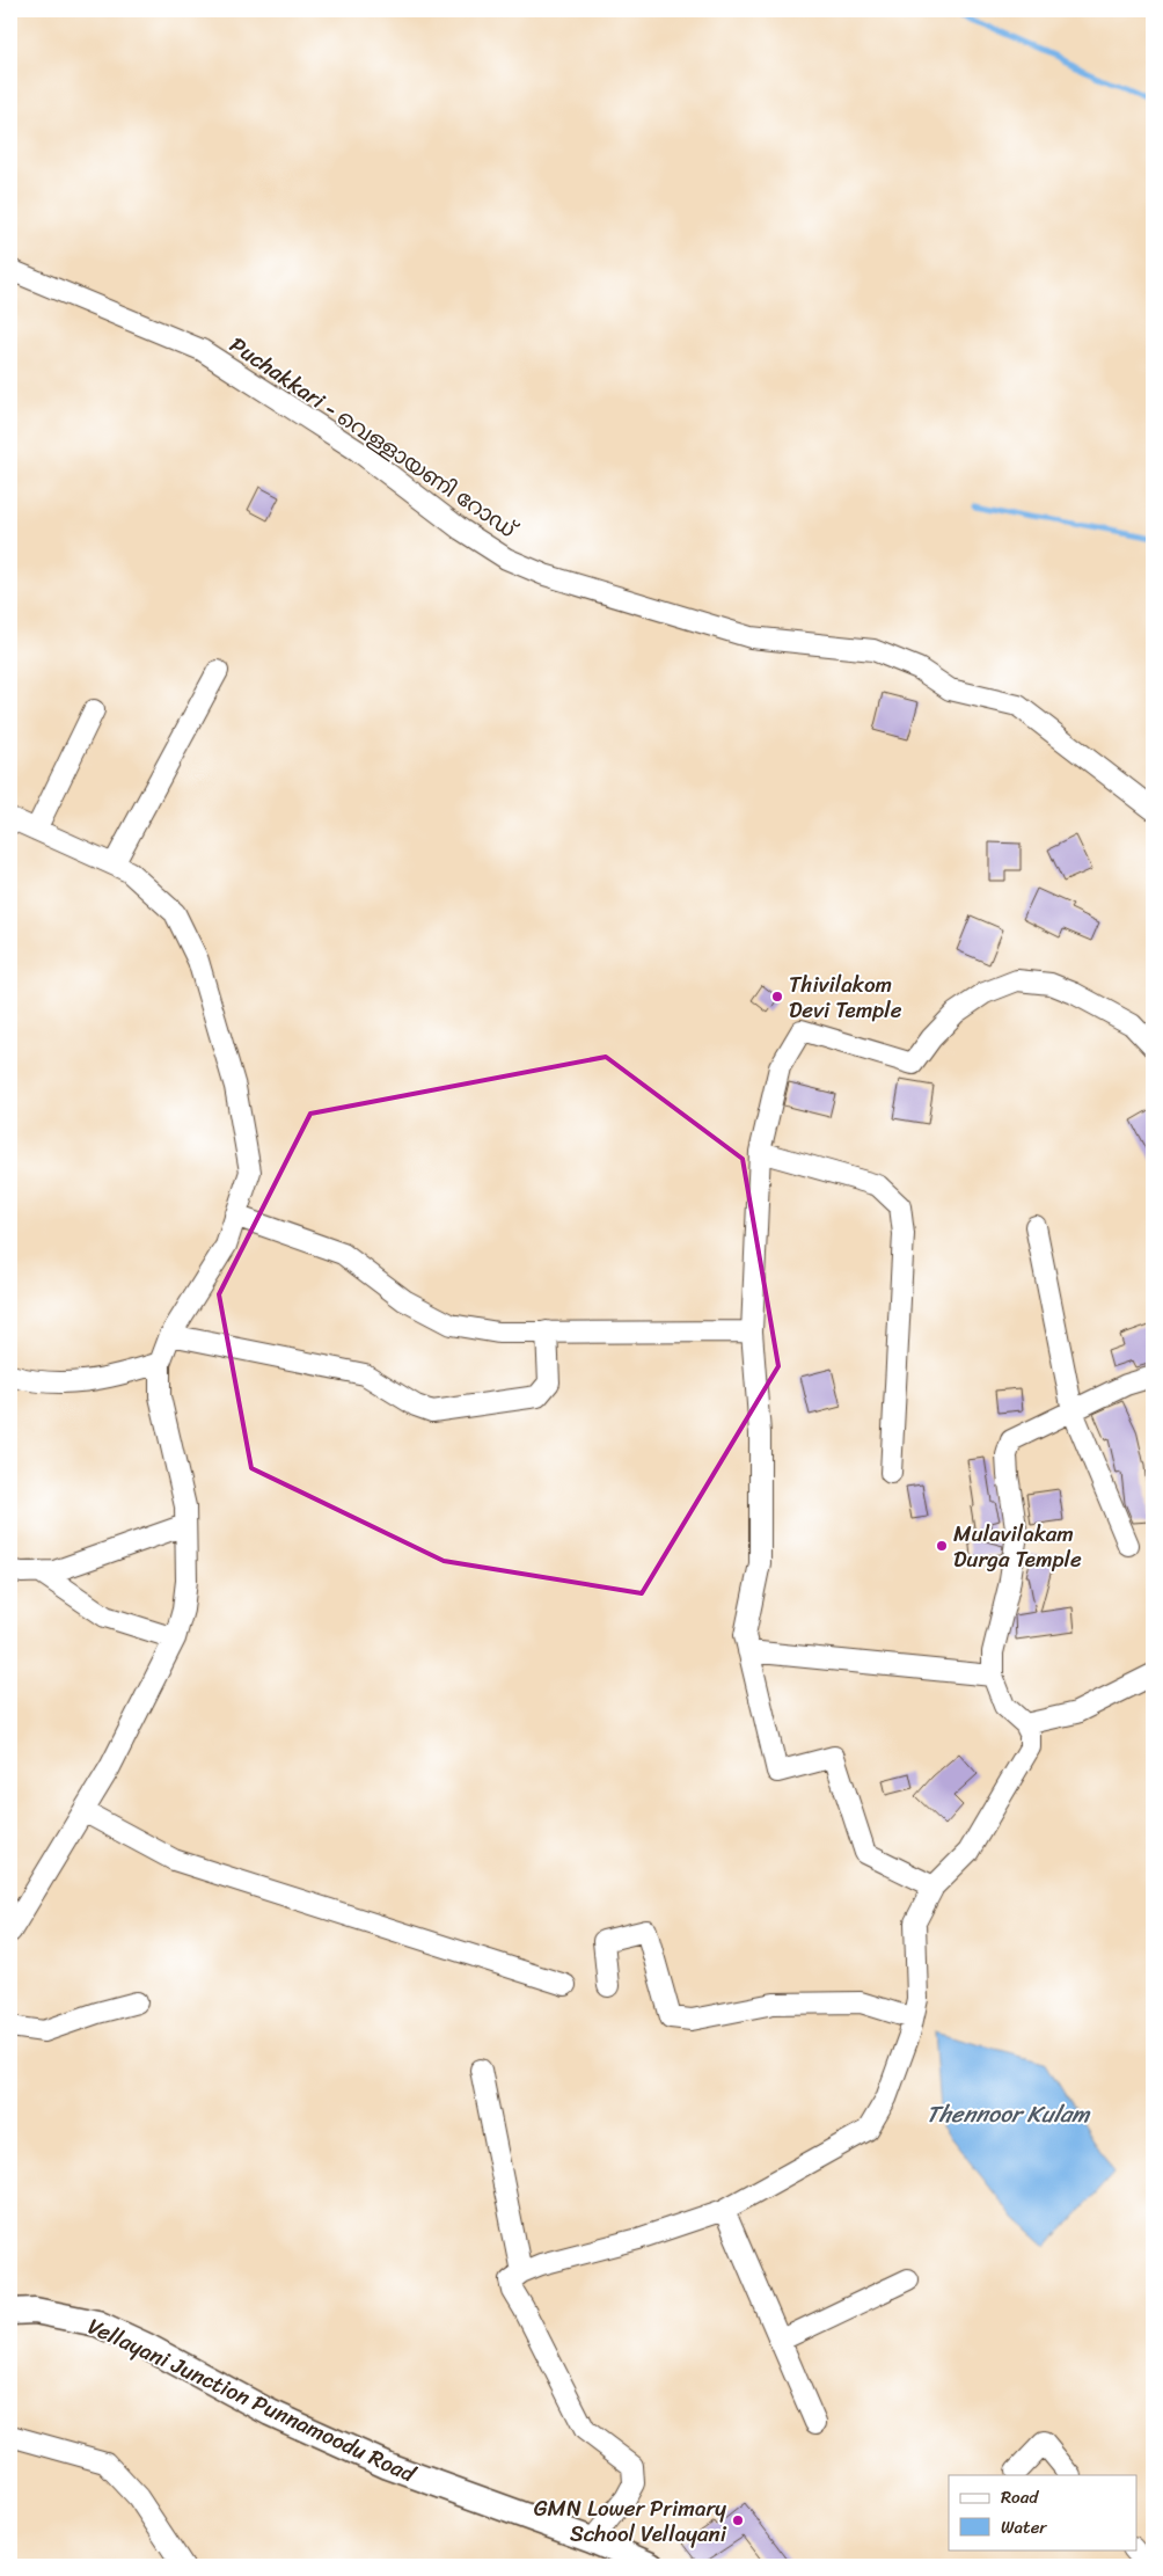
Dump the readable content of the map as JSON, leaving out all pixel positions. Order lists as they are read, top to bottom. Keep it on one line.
{"streets":{"street":["Puchakkari - വെള്ളായണി റോഡ്","Vellayani Junction Punnamoodu Road"]},"water":["Thennoor Kulam"],"places":["Thivilakom Devi Temple","Mulavilakam Durga Temple","GMN Lower Primary School Vellayani"],"legend":["Road","Water"]}
